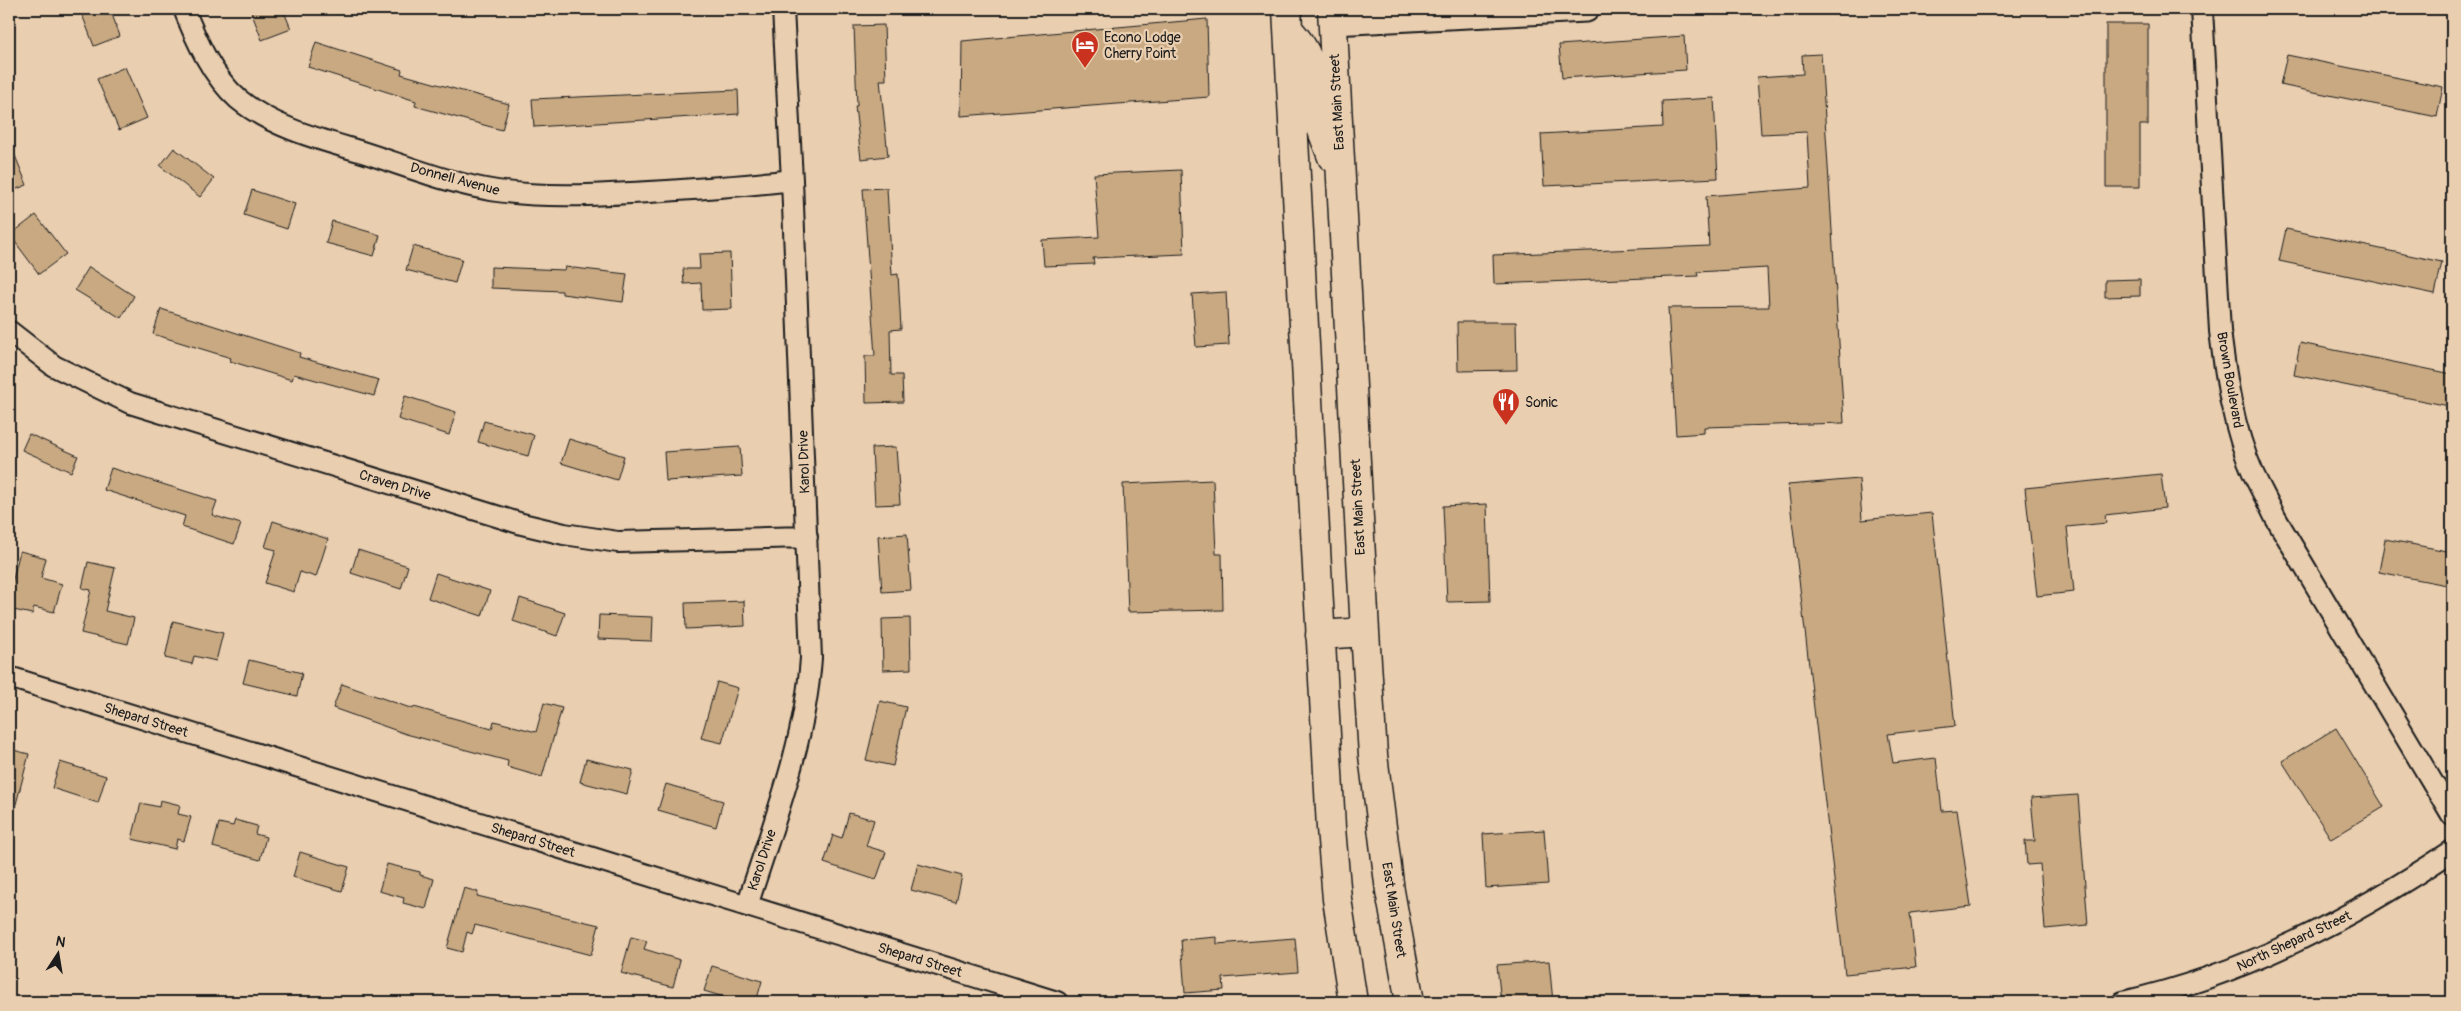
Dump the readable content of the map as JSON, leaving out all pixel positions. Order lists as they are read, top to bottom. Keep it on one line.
{"streets":{"main road":["East Main Street"],"street":["Donnell Avenue","Brown Boulevard","Karol Drive","Craven Drive","Shepard Street","North Shepard Street"]},"crossings":[["Donnell Avenue","Karol Drive"],["Karol Drive","Craven Drive"],["Karol Drive","Shepard Street"]],"places":{"hotel":["Econo Lodge Cherry Point"],"restaurant":["Sonic"]},"north":"top"}
